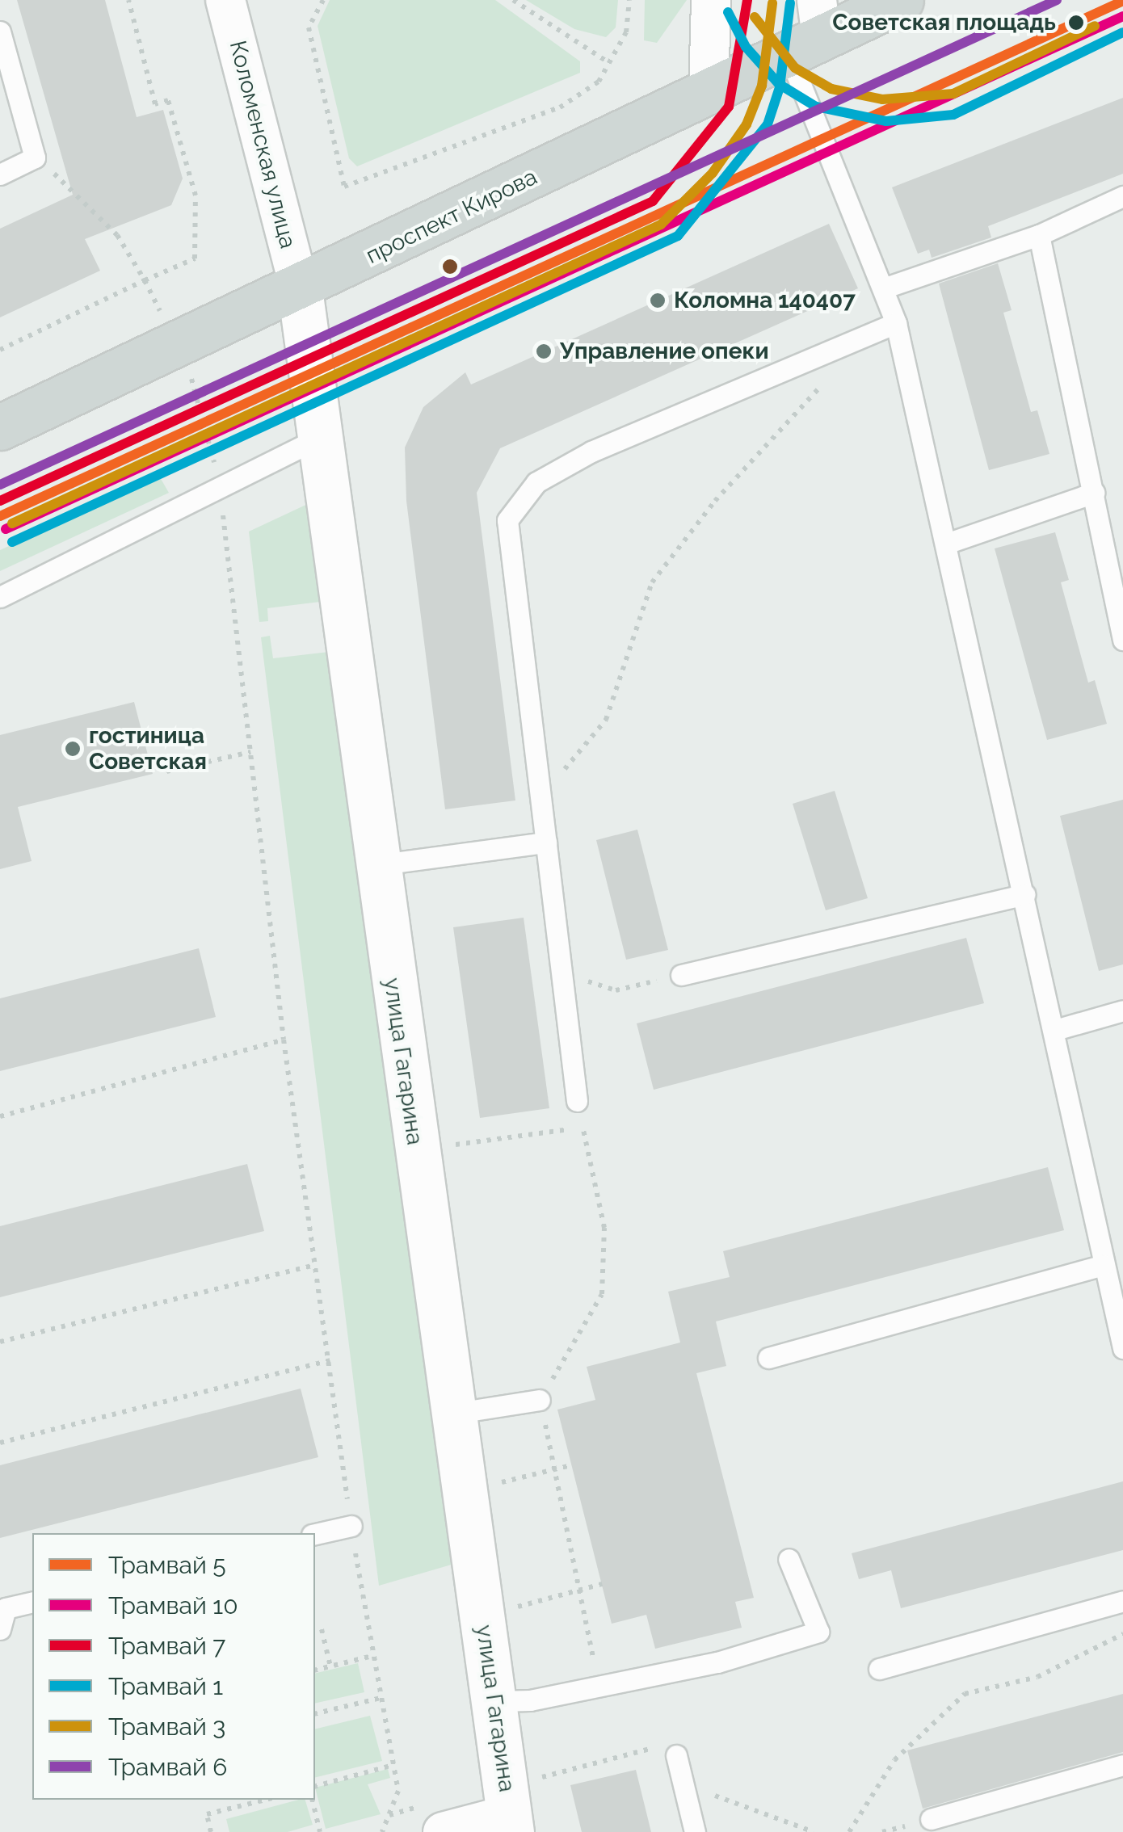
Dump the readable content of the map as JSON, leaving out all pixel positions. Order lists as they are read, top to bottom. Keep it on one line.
{"streets":{"main road":["проспект Кирова"],"street":["Коломенская улица","улица Гагарина"]},"crossings":[["Коломенская улица","проспект Кирова"],["Коломенская улица","улица Гагарина"],["проспект Кирова","улица Гагарина"]],"places":["Советская площадь","Коломна 140407","Управление опеки","гостиница Советская"],"lines":["tram line 7","tram line 6","tram line 5","tram line 1","tram line 3","tram line 10"],"legend":["Трамвай 5","Трамвай 10","Трамвай 7","Трамвай 1","Трамвай 3","Трамвай 6"]}
